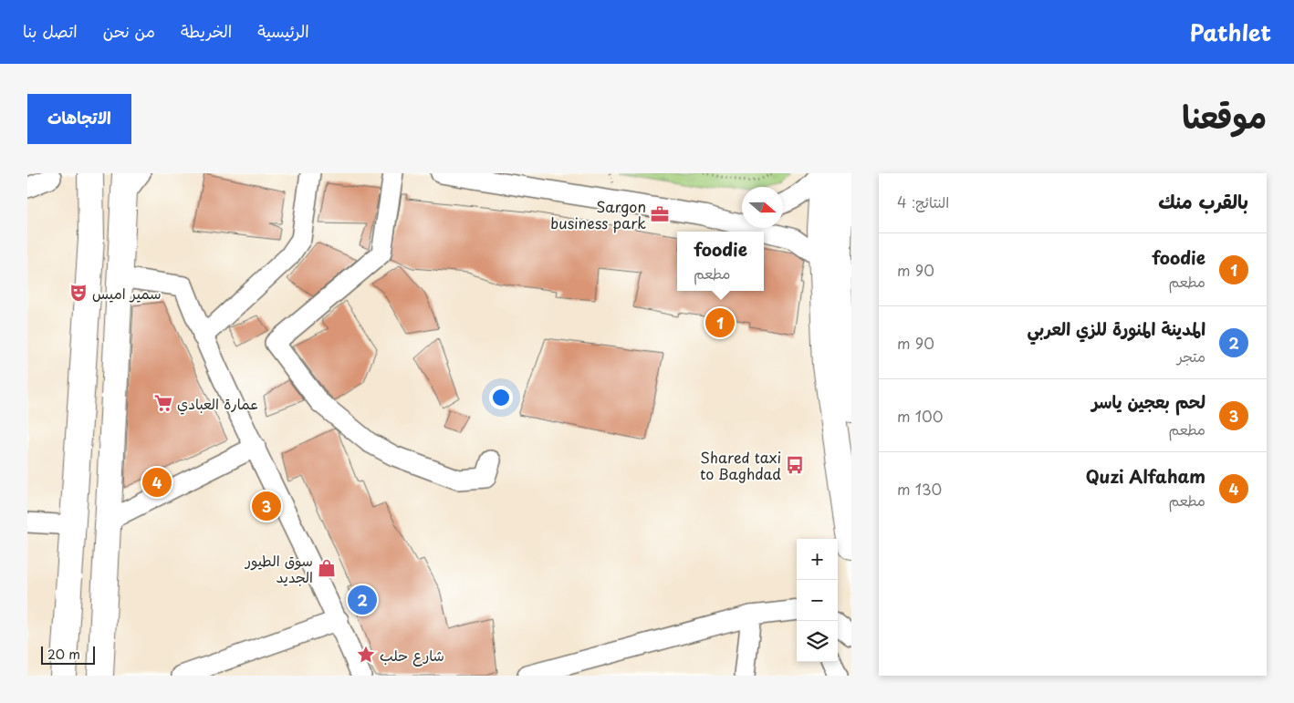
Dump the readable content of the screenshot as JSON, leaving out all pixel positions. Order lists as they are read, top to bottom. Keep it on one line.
{"places":{"office":["Sargon business park"],"theatre":["سمير اميس"],"supermarket":["عمارة العبادي"],"bus stop":["Shared taxi to Baghdad"],"shop":["سوق الطيور الجديد"],"place":["شارع حلب"]},"scale_bar":"20 m","north":"right","page":{"header":"Pathlet","nav":["الرئيسية","الخريطة","من نحن","اتصل بنا"],"title":"موقعنا","buttons":"الاتجاهات","heading":["بالقرب منك","النتائج: 4"],"popup":["foodie","مطعم"],"list":[{"mark":"1","name":"foodie","note":"مطعم","value":"90 m"},{"mark":"2","name":"المدينة المنورة للزي العربي","note":"متجر","value":"90 m"},{"mark":"3","name":"لحم بعجين ياسر","note":"مطعم","value":"100 m"},{"mark":"4","name":"Quzi Alfaham","note":"مطعم","value":"130 m"}],"pins":["1","4","3","2"],"map_buttons":["+","−"],"scale":"20 m"}}
